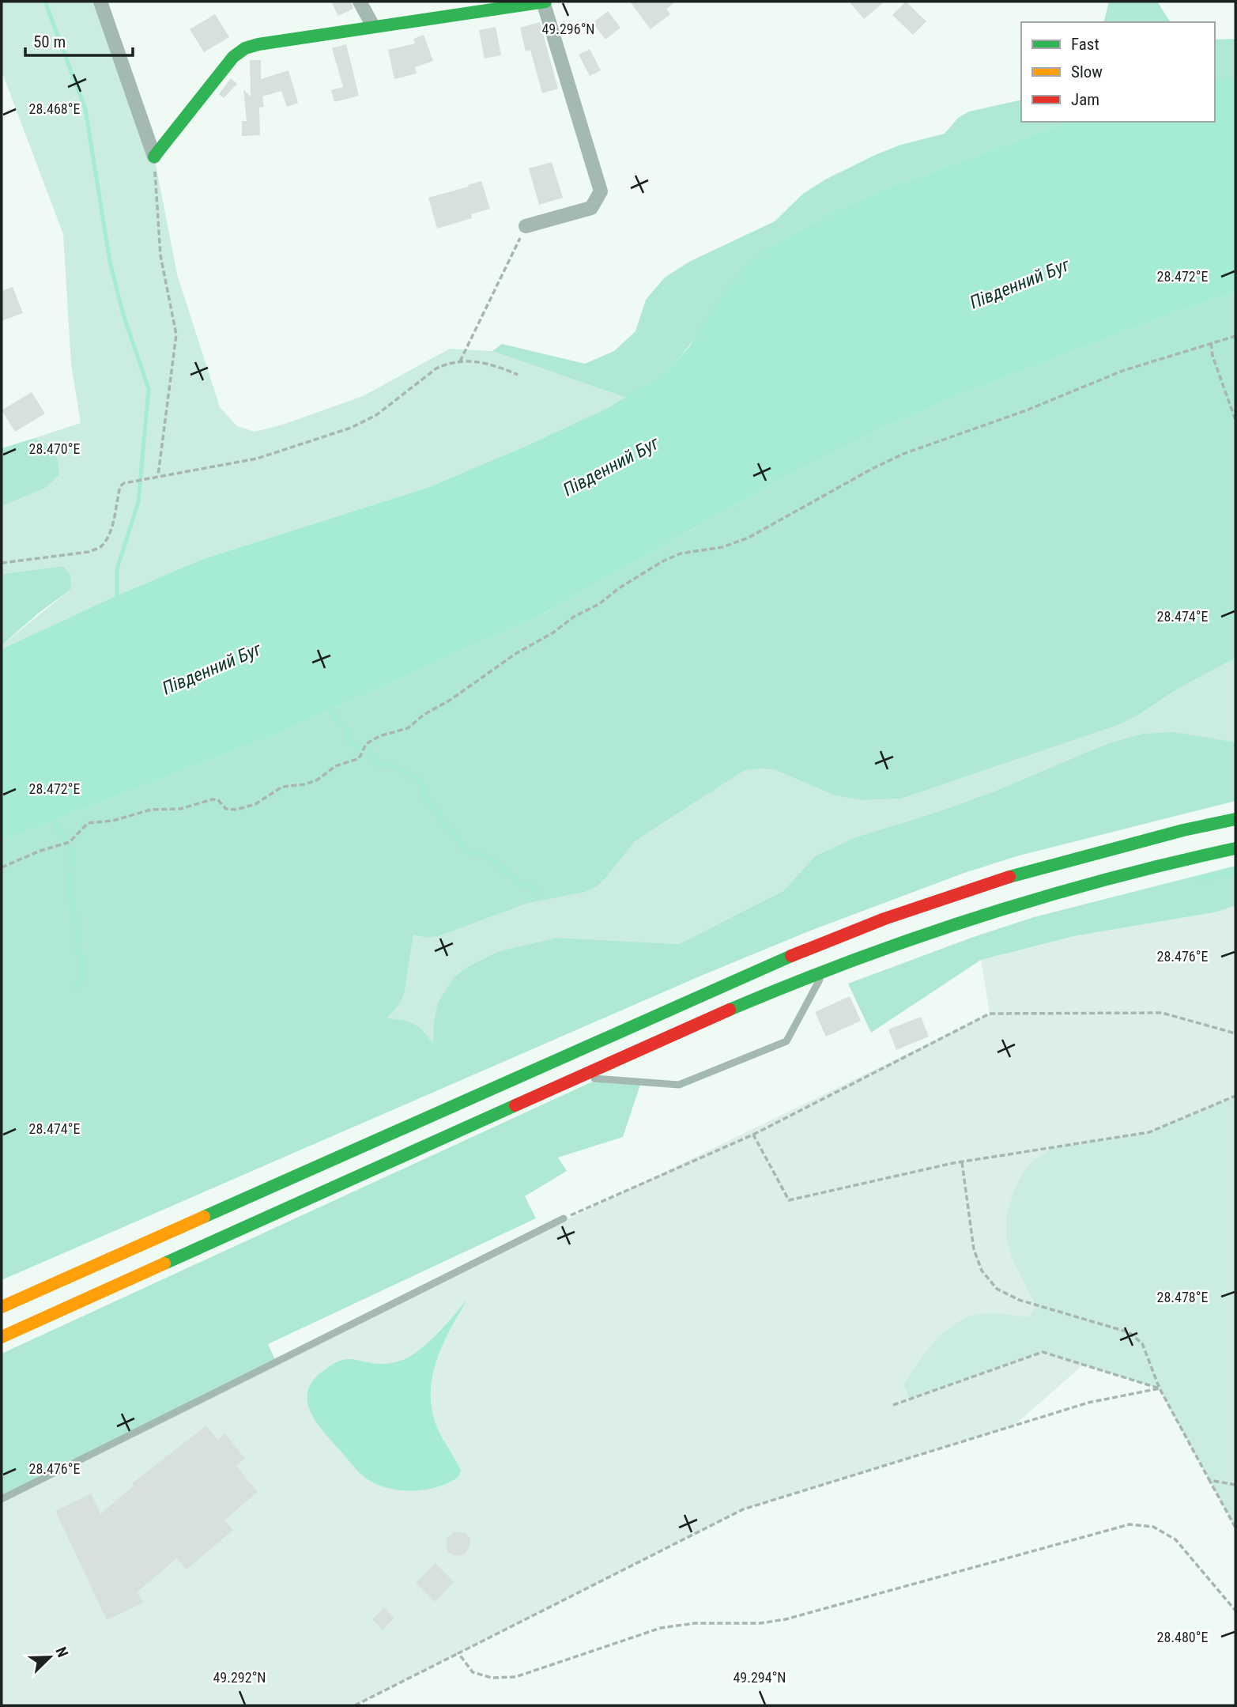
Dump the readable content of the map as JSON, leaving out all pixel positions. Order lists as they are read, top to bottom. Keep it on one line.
{"water":["Південний Буг"],"legend":["Fast","Slow","Jam"],"scale_bar":"50 m","north":"top right","coordinates":["49.296°N","28.468°E","28.472°E","28.470°E","28.474°E","28.476°E","28.478°E","28.480°E","49.292°N","49.294°N"]}
